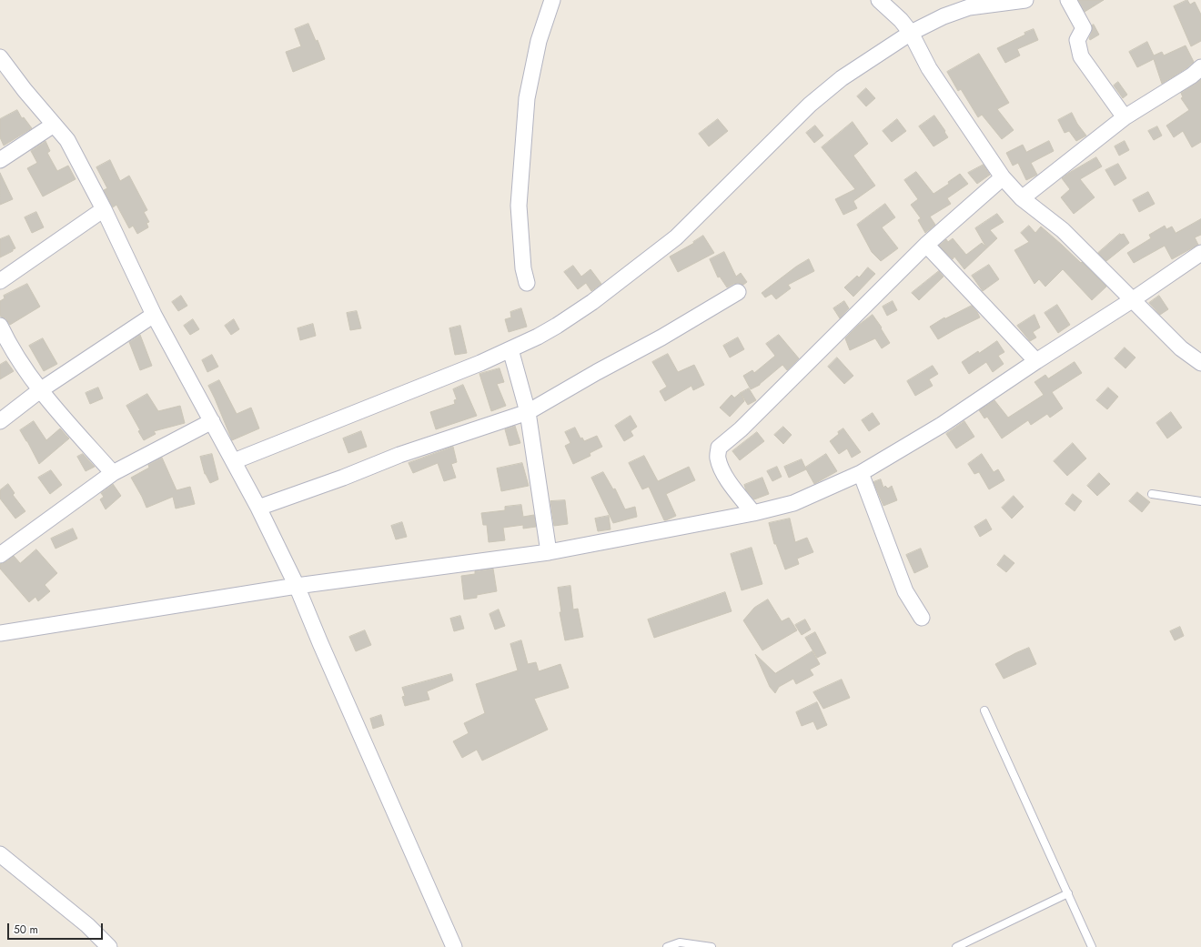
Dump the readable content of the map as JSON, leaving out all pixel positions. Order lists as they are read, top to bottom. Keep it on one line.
{"scale_bar":"50 m"}
